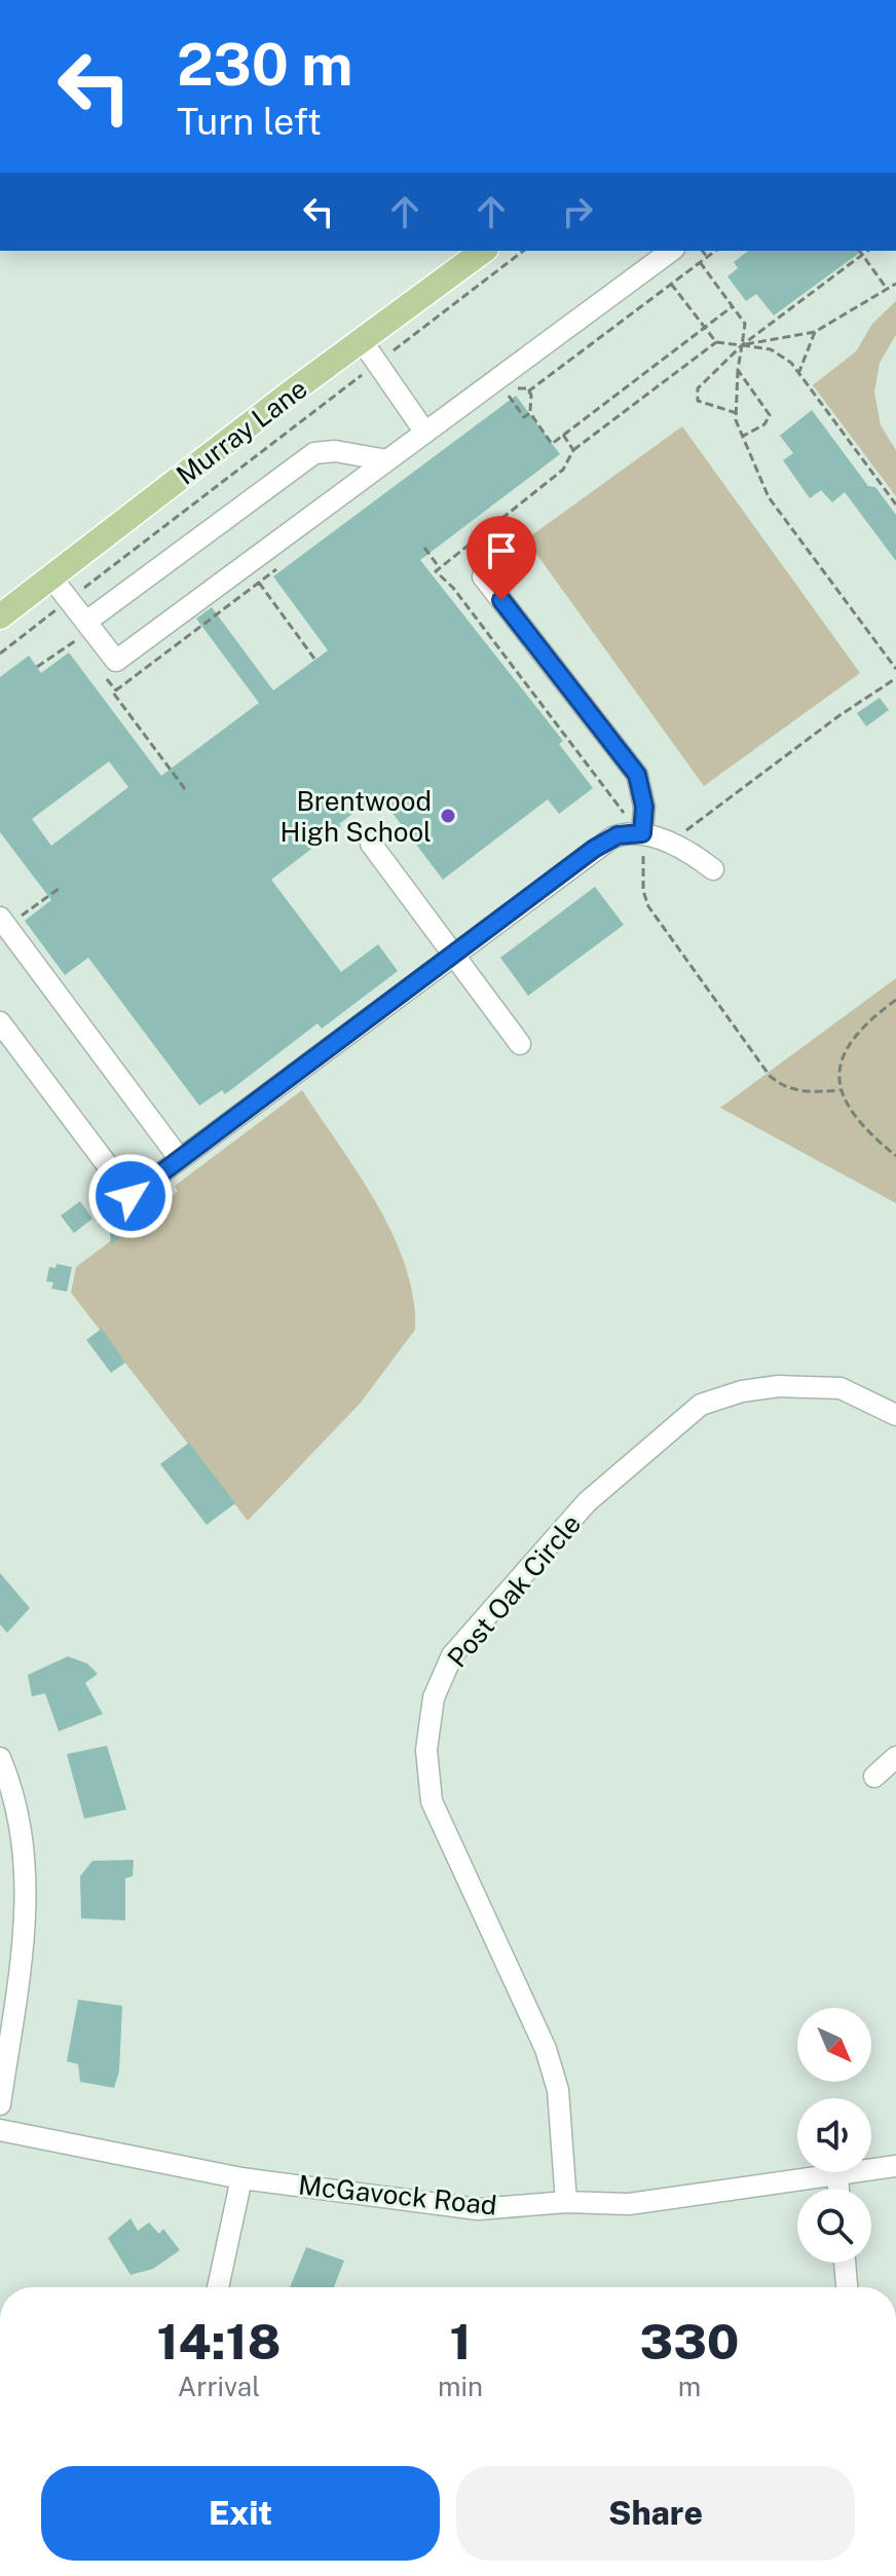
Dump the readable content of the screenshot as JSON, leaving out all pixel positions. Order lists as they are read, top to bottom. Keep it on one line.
{"streets":{"main road":["Murray Lane"],"street":["Post Oak Circle","McGavock Road"]},"crossings":[["Post Oak Circle","McGavock Road"]],"places":["Brentwood High School"],"north":"bottom right","page":{"turn":["230 m","Turn left"],"eta":["14:18","Arrival","1","min","330","m"],"buttons":["Exit","Share"]}}
